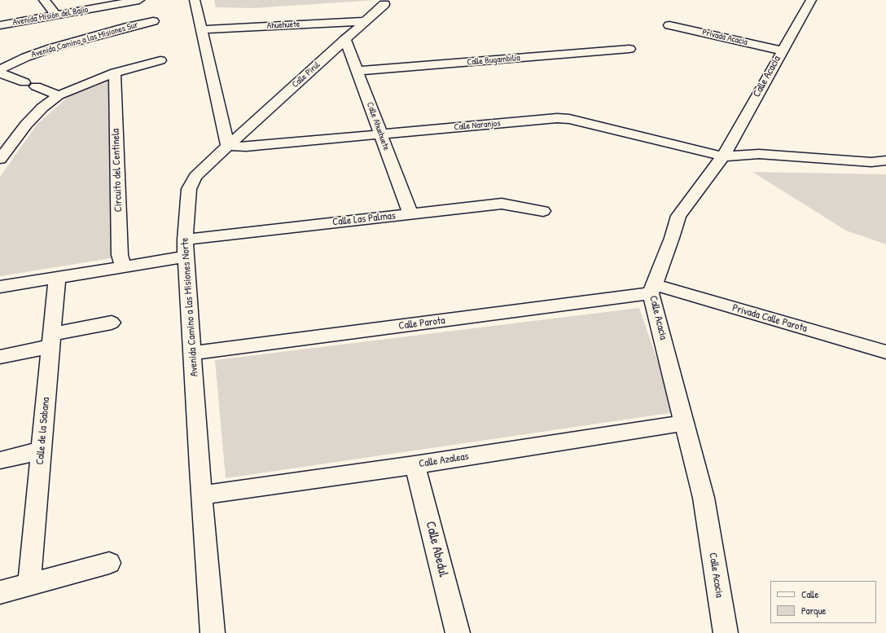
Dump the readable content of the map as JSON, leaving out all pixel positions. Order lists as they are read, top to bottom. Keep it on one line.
{"streets":{"street":["Avenida Misión del Bajío","Ahuehuete","Privada Acacia","Avenida Camino a las Misiones Sur","Calle Bugambilia","Calle Pirul","Calle Acacia","Calle Naranjos","Calle Ahuehuete","Circuito del Centinela","Calle Las Palmas","Avenida Camino a las Misiones Norte","Privada Calle Parota","Calle Parota","Calle de la Sabana","Calle Azaleas","Calle Abedul"]},"crossings":[["Ahuehuete","Calle Pirul"],["Privada Acacia","Calle Acacia"],["Calle Bugambilia","Calle Ahuehuete"],["Calle Pirul","Calle Naranjos"],["Calle Pirul","Calle Ahuehuete"],["Calle Pirul","Avenida Camino a las Misiones Norte"],["Calle Acacia","Calle Naranjos"],["Calle Acacia","Privada Calle Parota"],["Calle Acacia","Calle Parota"],["Calle Acacia","Calle Azaleas"],["Calle Naranjos","Calle Ahuehuete"],["Calle Naranjos","Avenida Camino a las Misiones Norte"],["Calle Ahuehuete","Calle Las Palmas"],["Calle Las Palmas","Avenida Camino a las Misiones Norte"],["Avenida Camino a las Misiones Norte","Calle Parota"],["Avenida Camino a las Misiones Norte","Calle Azaleas"],["Privada Calle Parota","Calle Parota"],["Calle Azaleas","Calle Abedul"]],"legend":["Calle","Parque"]}
